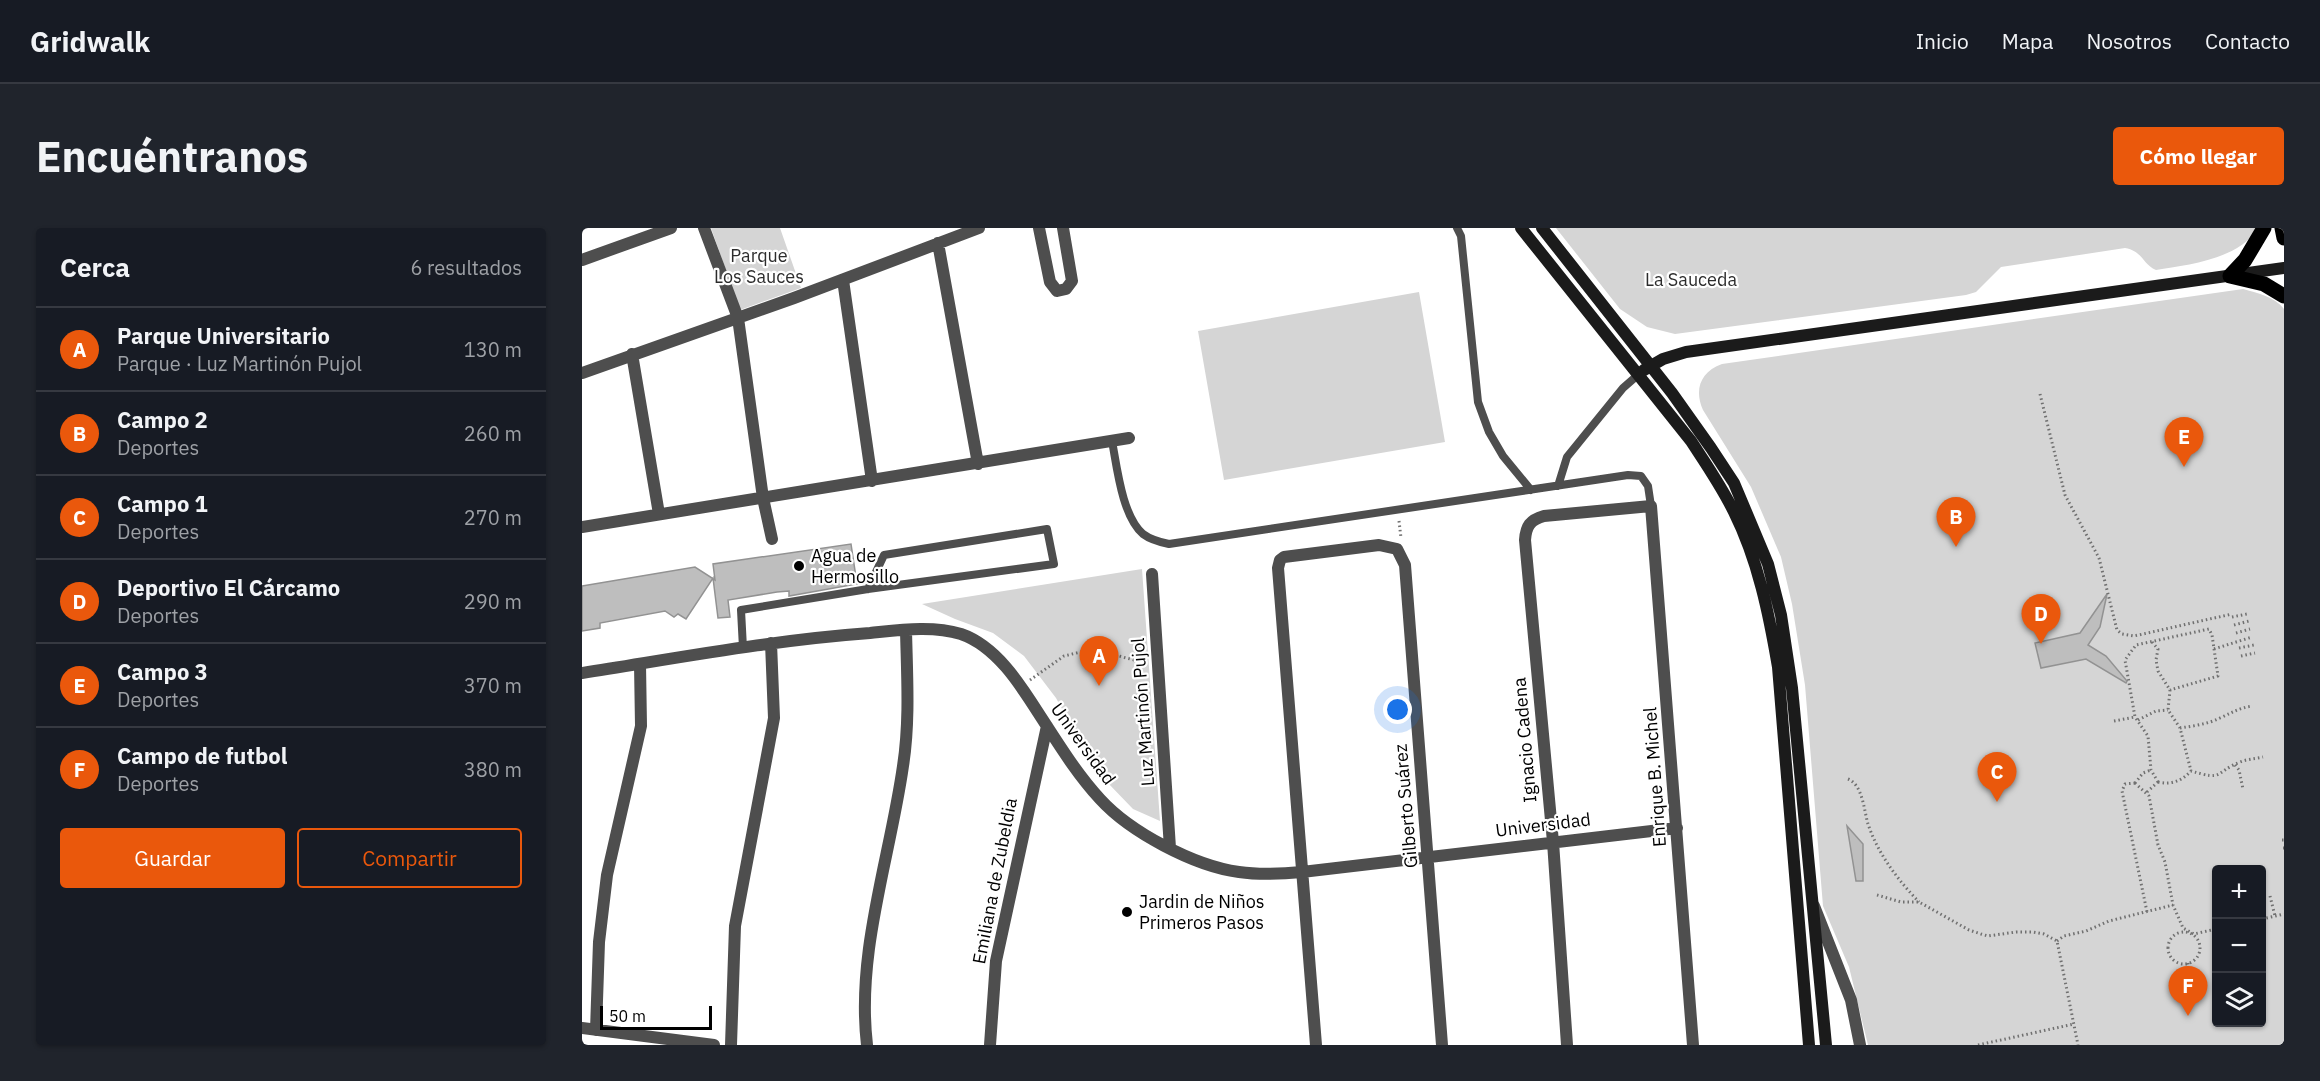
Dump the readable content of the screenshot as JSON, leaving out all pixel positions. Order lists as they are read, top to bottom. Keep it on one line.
{"streets":{"street":["Luz Martinón Pujol","Ignacio Cadena","Universidad","Enrique B. Michel","Gilberto Suárez","Emiliana de Zubeldia"]},"crossings":[["Luz Martinón Pujol","Universidad"],["Ignacio Cadena","Universidad"],["Ignacio Cadena","Enrique B. Michel"],["Universidad","Enrique B. Michel"],["Universidad","Gilberto Suárez"],["Universidad","Emiliana de Zubeldia"]],"parks":["Parque Los Sauces","La Sauceda"],"places":["Agua de Hermosillo","Jardin de Niños Primeros Pasos"],"scale_bar":"50 m","page":{"header":"Gridwalk","nav":["Inicio","Mapa","Nosotros","Contacto"],"buttons":["Cómo llegar",["Guardar","Compartir"]],"title":"Encuéntranos","heading":["Cerca","6 resultados"],"list":[{"mark":"A","name":"Parque Universitario","note":"Parque · Luz Martinón Pujol","value":"130 m"},{"mark":"B","name":"Campo 2","note":"Deportes","value":"260 m"},{"mark":"C","name":"Campo 1","note":"Deportes","value":"270 m"},{"mark":"D","name":"Deportivo El Cárcamo","note":"Deportes","value":"290 m"},{"mark":"E","name":"Campo 3","note":"Deportes","value":"370 m"},{"mark":"F","name":"Campo de futbol","note":"Deportes","value":"380 m"}],"pins":["E","B","D","A","C","F"],"map_buttons":["+","−"],"scale":"50 m"}}
